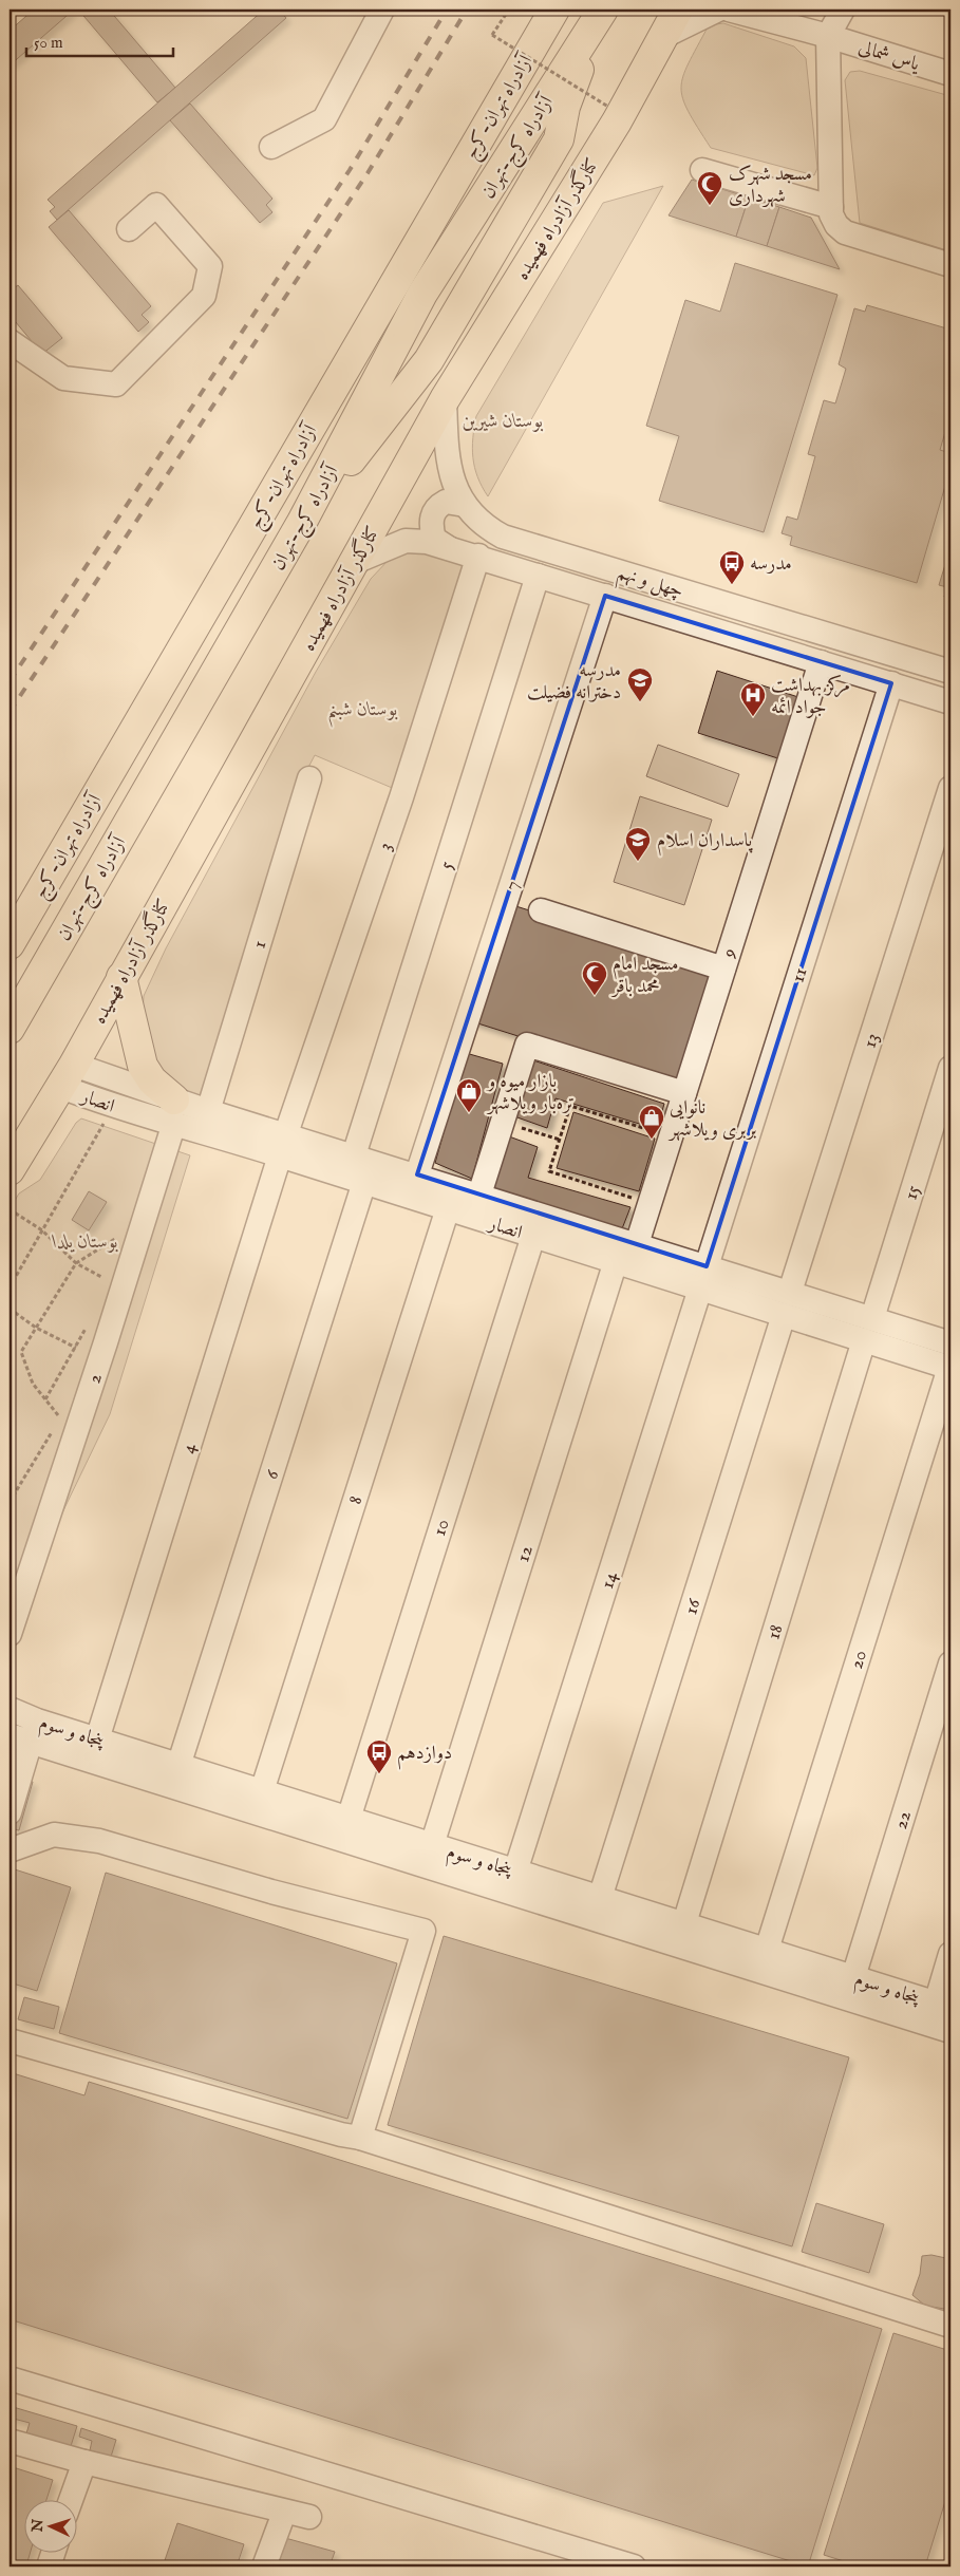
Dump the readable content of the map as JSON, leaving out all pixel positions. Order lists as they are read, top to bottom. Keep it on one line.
{"streets":{"main road":["آزادراه تهران-کرج","آزادراه کرج-تهران","کنارگذر آزادراه فهمیده"],"street":["یاس شمالی","چهل و نهم","3","5","7","1","9","11","13","انصار","15","2","4","6","8","10","12","14","16","18","20","پنجاه و سوم","22"]},"crossings":[["کنارگذر آزادراه فهمیده","چهل و نهم"],["کنارگذر آزادراه فهمیده","انصار"],["چهل و نهم","3"],["چهل و نهم","5"],["چهل و نهم","7"],["چهل و نهم","9"],["چهل و نهم","11"],["3","انصار"],["3","4"],["5","انصار"],["7","انصار"],["1","انصار"],["9","انصار"],["11","انصار"],["13","انصار"],["انصار","15"],["انصار","2"],["انصار","4"],["انصار","6"],["انصار","8"],["انصار","10"],["انصار","12"],["انصار","14"],["انصار","16"],["انصار","18"],["انصار","20"],["4","پنجاه و سوم"],["6","پنجاه و سوم"],["8","پنجاه و سوم"],["10","پنجاه و سوم"],["12","پنجاه و سوم"],["14","پنجاه و سوم"],["16","پنجاه و سوم"],["18","پنجاه و سوم"],["20","پنجاه و سوم"],["پنجاه و سوم","22"]],"parks":["بوستان شیرین","بوستان شبنم","بوستان یلدا"],"places":{"mosque":["مسجد شهرک شهرداری","مسجد امام محمد باقر"],"bus stop":["مدرسه","دوازدهم"],"school or university":["مدرسه دخترانه فضیلت","پاسداران اسلام"],"hospital":["مرکز بهداشت جواد ائمه"],"shop":["بازار میوه و تره‌بار ویلاشهر","نانوایی بربری ویلاشهر"]},"scale_bar":"50 m","north":"left"}
